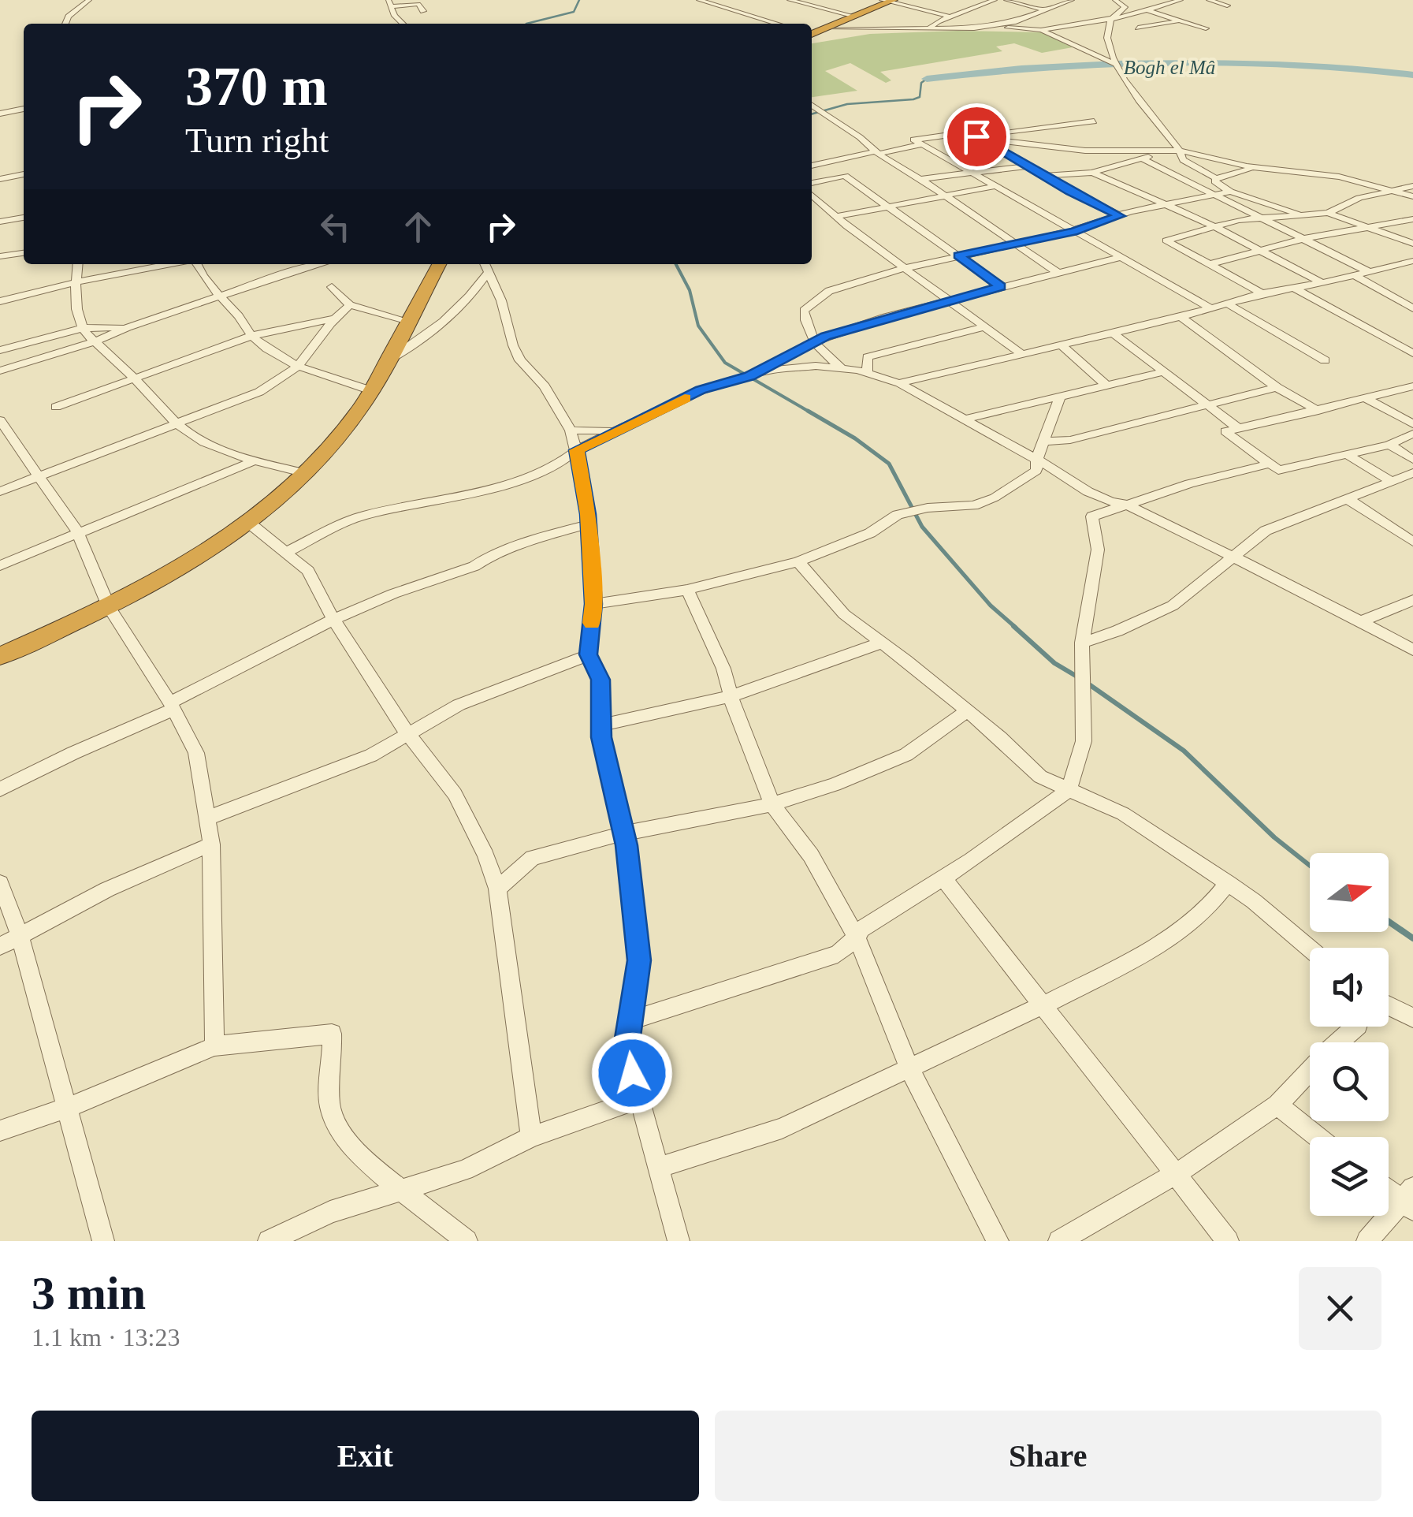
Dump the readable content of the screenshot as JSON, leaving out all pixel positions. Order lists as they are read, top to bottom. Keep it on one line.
{"water":["Bogh el Mâ"],"north":"right","page":{"turn":["370 m","Turn right"],"heading":["3 min","1.1 km · 13:23"],"buttons":["Exit","Share"]}}
